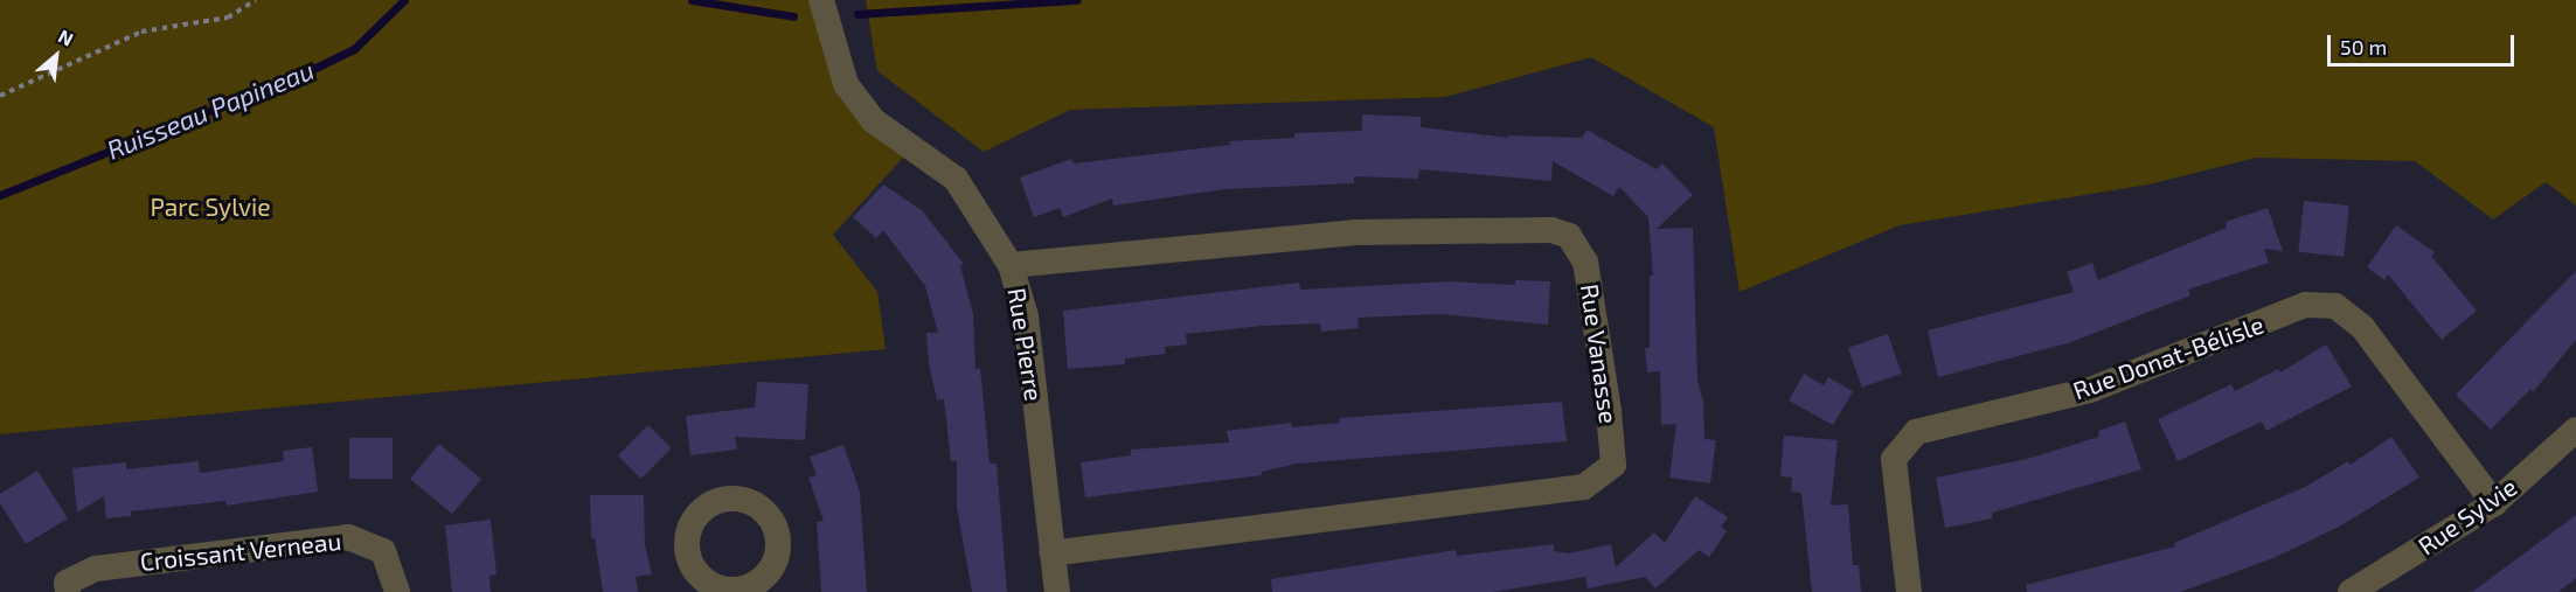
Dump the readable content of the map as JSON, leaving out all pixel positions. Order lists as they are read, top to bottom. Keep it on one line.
{"streets":{"street":["Rue Pierre","Rue Vanasse","Rue Donat-Bélisle","Rue Sylvie","Croissant Verneau"]},"crossings":[["Rue Pierre","Rue Vanasse"],["Rue Donat-Bélisle","Rue Sylvie"]],"water":["Ruisseau Papineau"],"parks":["Parc Sylvie"],"scale_bar":"50 m","north":"top right"}
